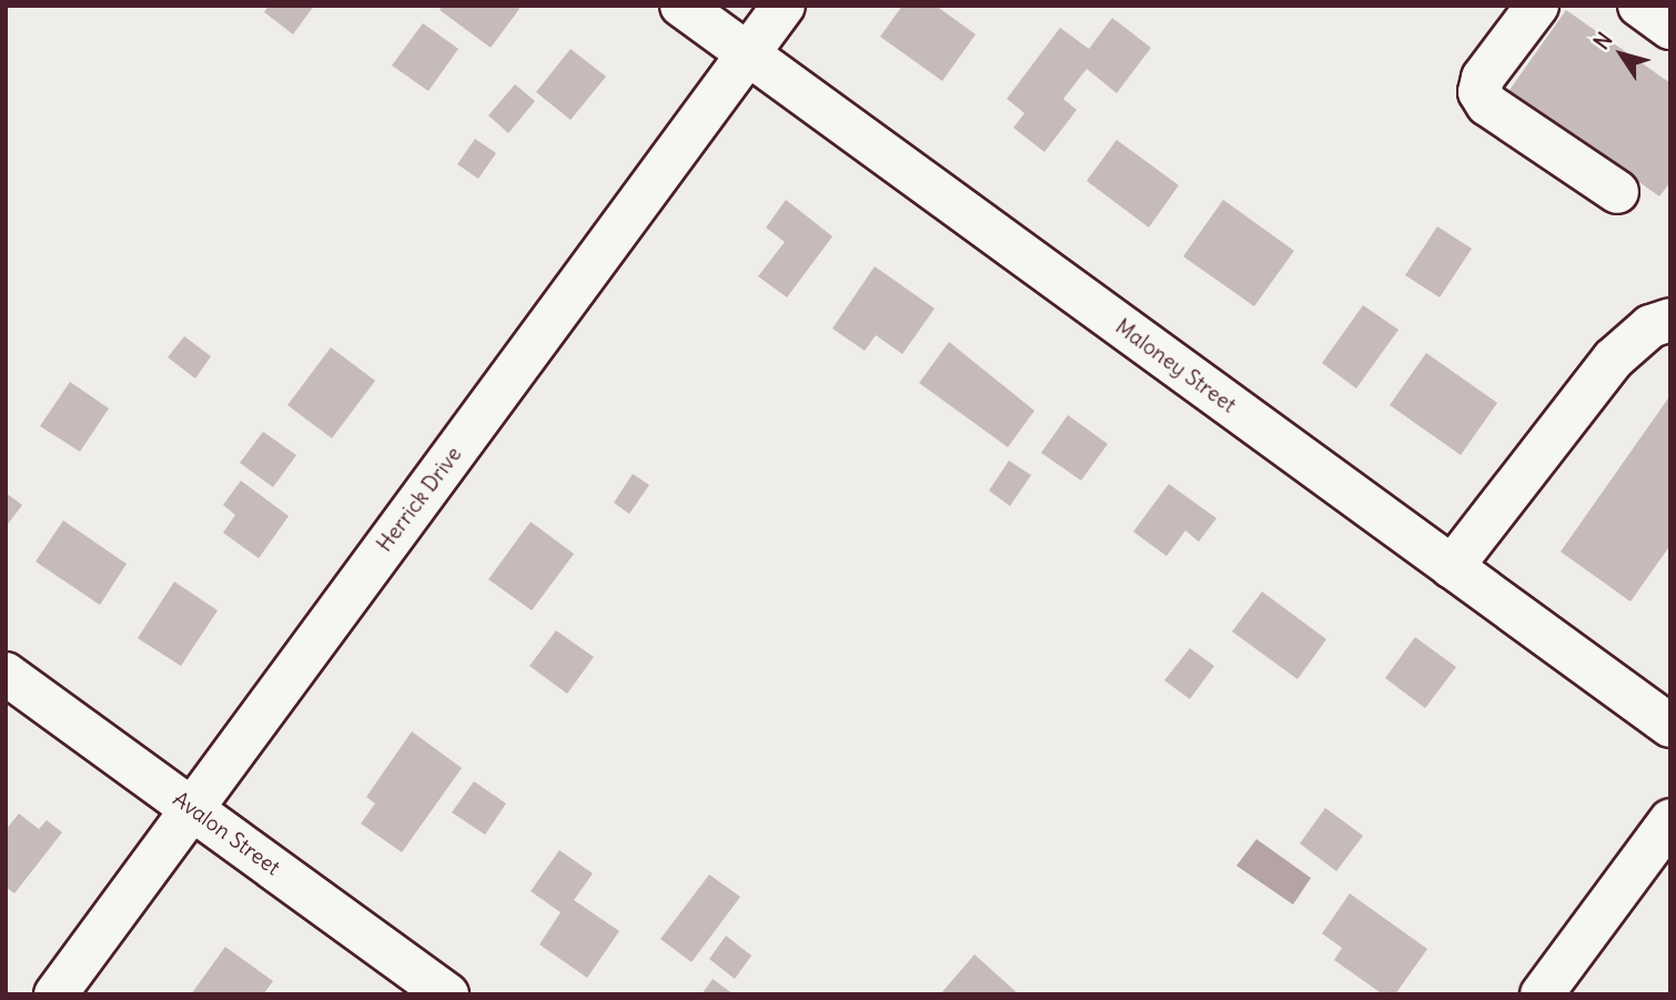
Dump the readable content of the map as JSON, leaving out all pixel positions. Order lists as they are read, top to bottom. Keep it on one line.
{"streets":{"street":["Maloney Street","Herrick Drive","Avalon Street"]},"crossings":[["Maloney Street","Herrick Drive"],["Herrick Drive","Avalon Street"]],"north":"top left"}
